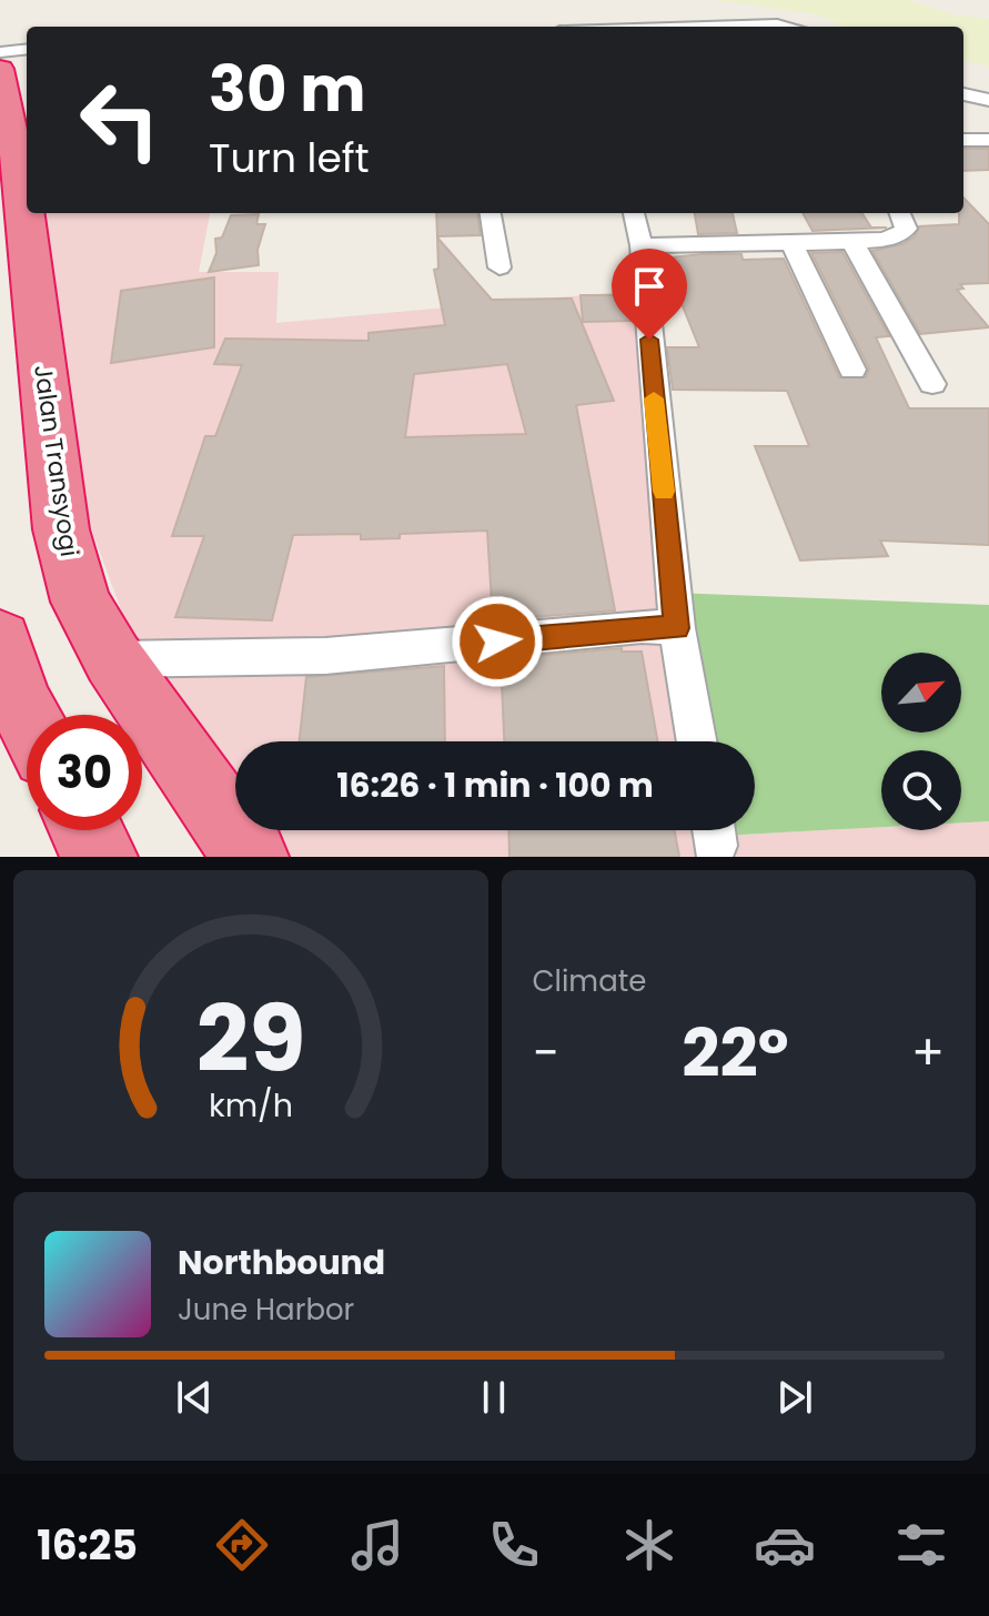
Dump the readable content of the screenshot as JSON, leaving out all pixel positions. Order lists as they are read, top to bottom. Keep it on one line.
{"streets":{"highway":["Jalan Transyogi"]},"north":"top right","page":{"turn":["30 m","Turn left"],"limit":"30","trip":"16:26 · 1 min · 100 m","tile":"Climate","heat":["−","22°","+"],"song":["Northbound","June Harbor"],"tabs":"16:25","gauge":["29","km/h"]}}
